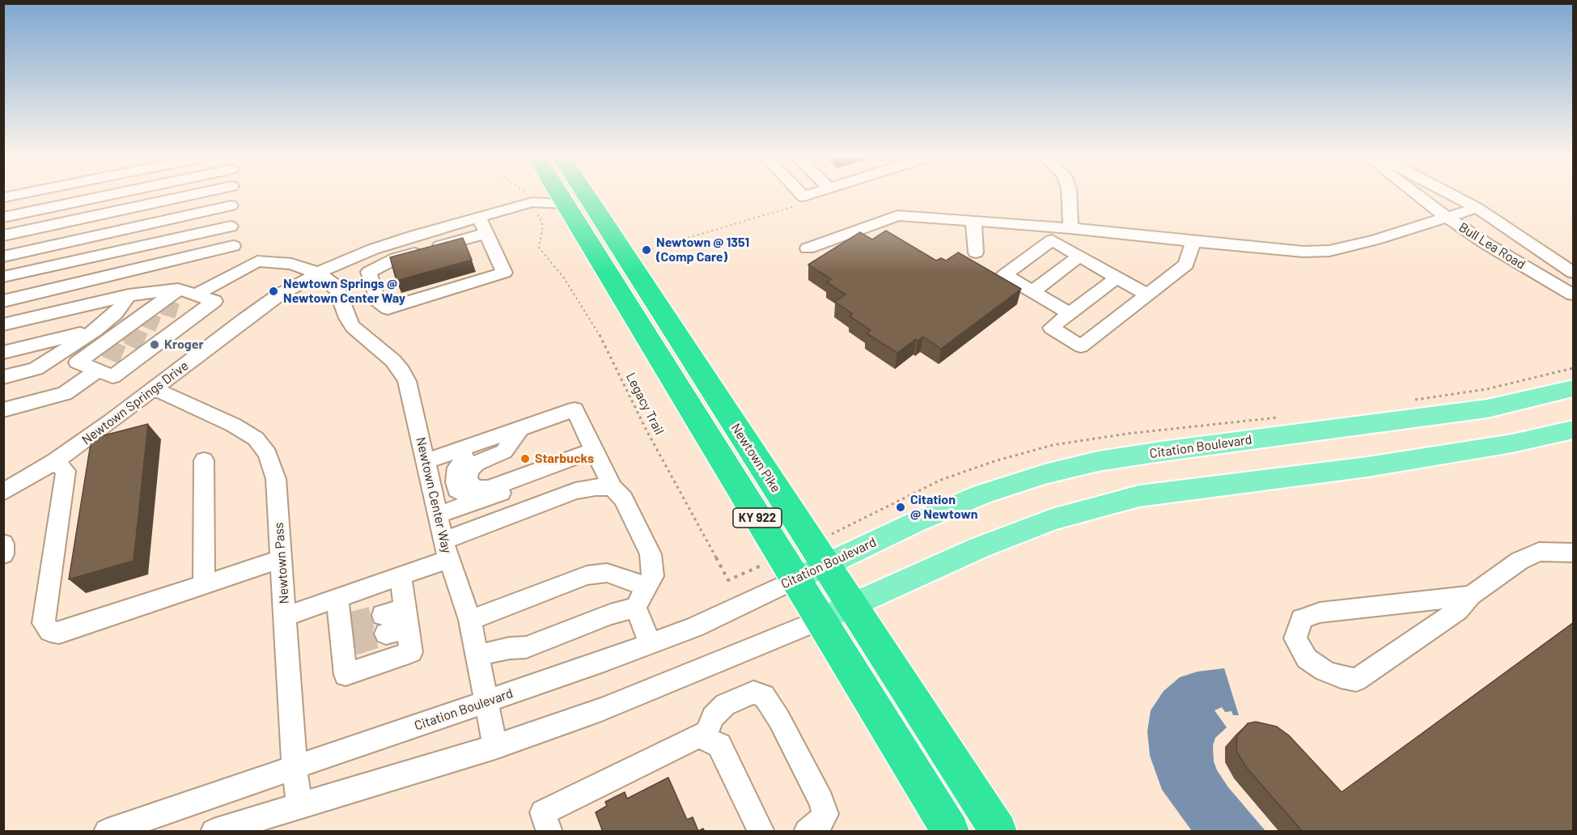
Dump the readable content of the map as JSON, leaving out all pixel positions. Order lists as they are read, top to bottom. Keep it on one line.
{"streets":{"highway":["Newtown Pike","KY 922"],"main road":["Citation Boulevard"],"street":["Bull Lea Road","Newtown Springs Drive","Newtown Center Way","Newtown Pass"],"path":["Legacy Trail"]},"crossings":[["Newtown Springs Drive","Legacy Trail"],["Newtown Springs Drive","Newtown Center Way"],["Newtown Springs Drive","Newtown Pass"],["Citation Boulevard","Newtown Pike"],["Citation Boulevard","Newtown Center Way"],["Citation Boulevard","KY 922"],["Citation Boulevard","Newtown Pass"]],"places":["Newtown @ 1351 (Comp Care)","Newtown Springs @ Newtown Center Way","Kroger","Starbucks","Citation @ Newtown"]}
